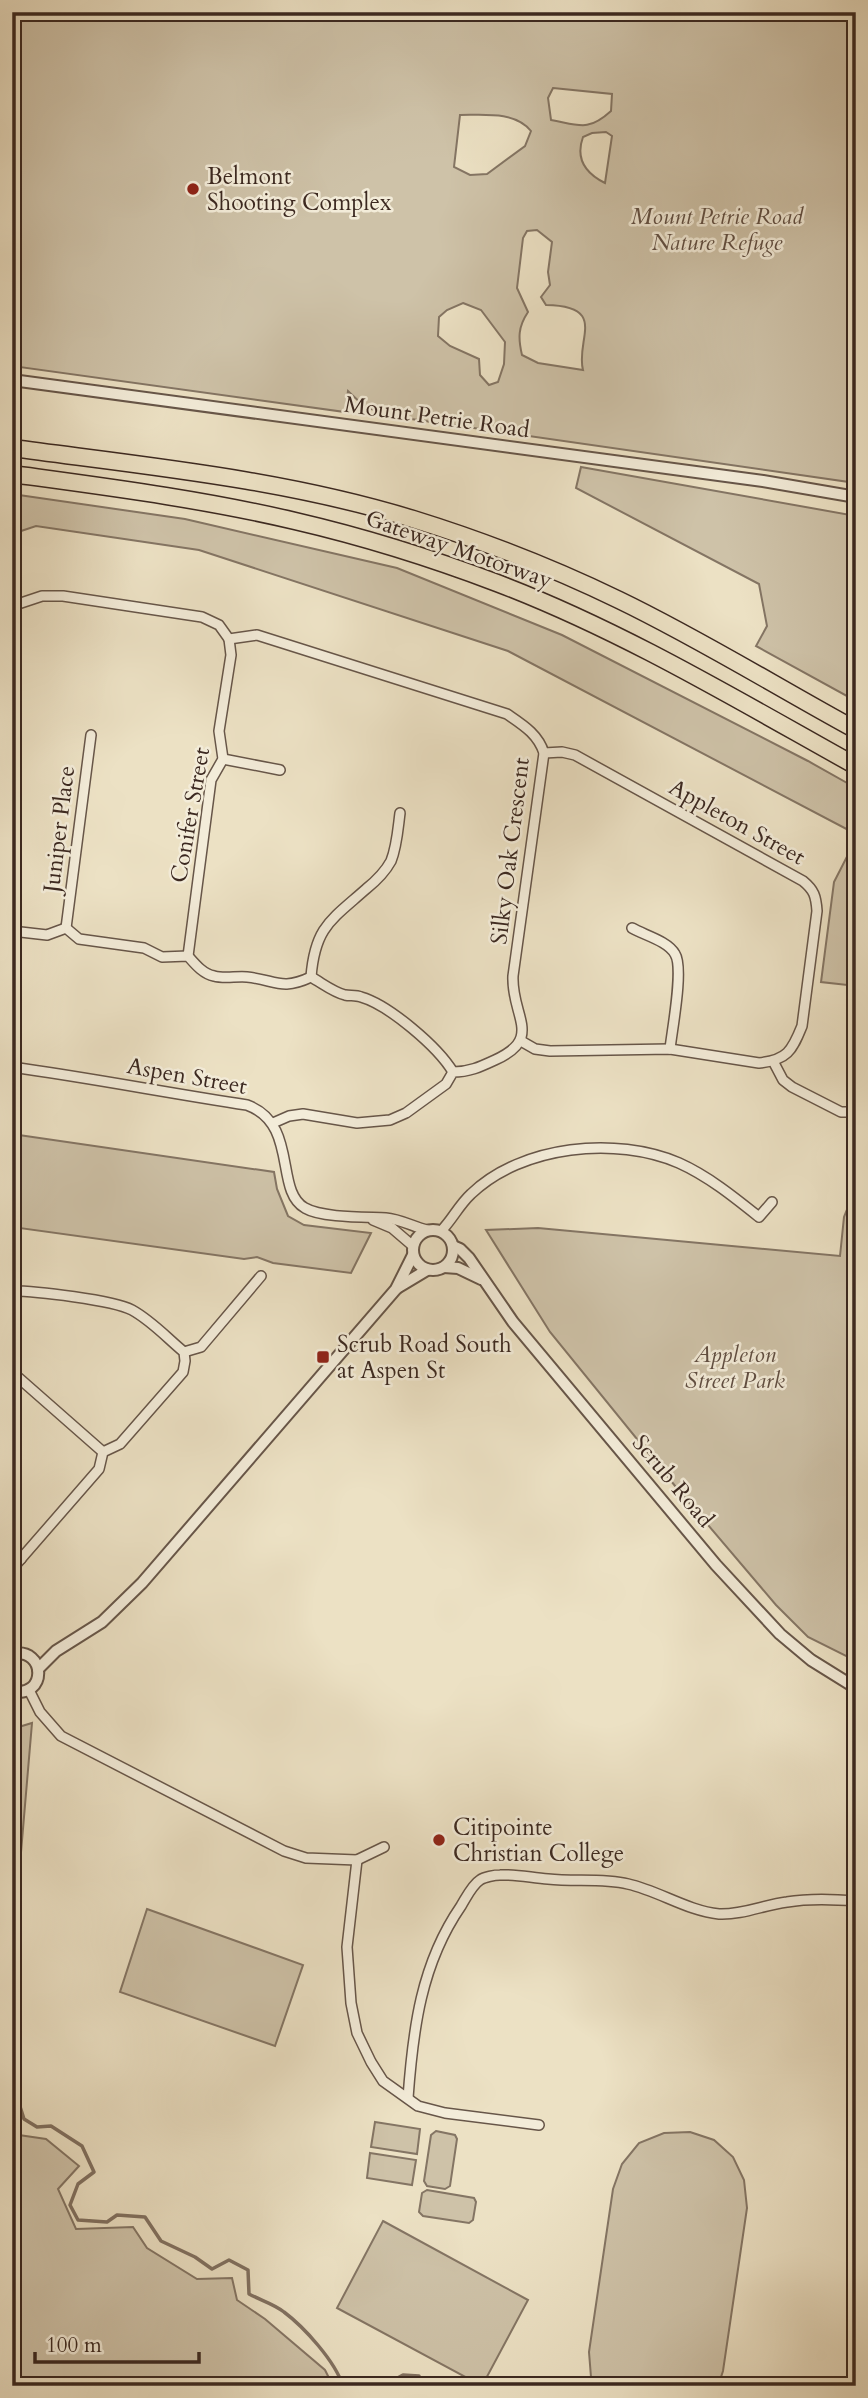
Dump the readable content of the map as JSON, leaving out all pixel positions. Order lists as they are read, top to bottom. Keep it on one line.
{"streets":{"highway":["Gateway Motorway"],"street":["Mount Petrie Road","Conifer Street","Appleton Street","Juniper Place","Silky Oak Crescent","Aspen Street","Scrub Road"]},"crossings":[["Conifer Street","Silky Oak Crescent"],["Appleton Street","Silky Oak Crescent"]],"parks":["Mount Petrie Road Nature Refuge","Appleton Street Park"],"places":{"other":["Belmont Shooting Complex","Citipointe Christian College"],"transit":["Scrub Road South at Aspen St"]},"scale_bar":"100 m"}
